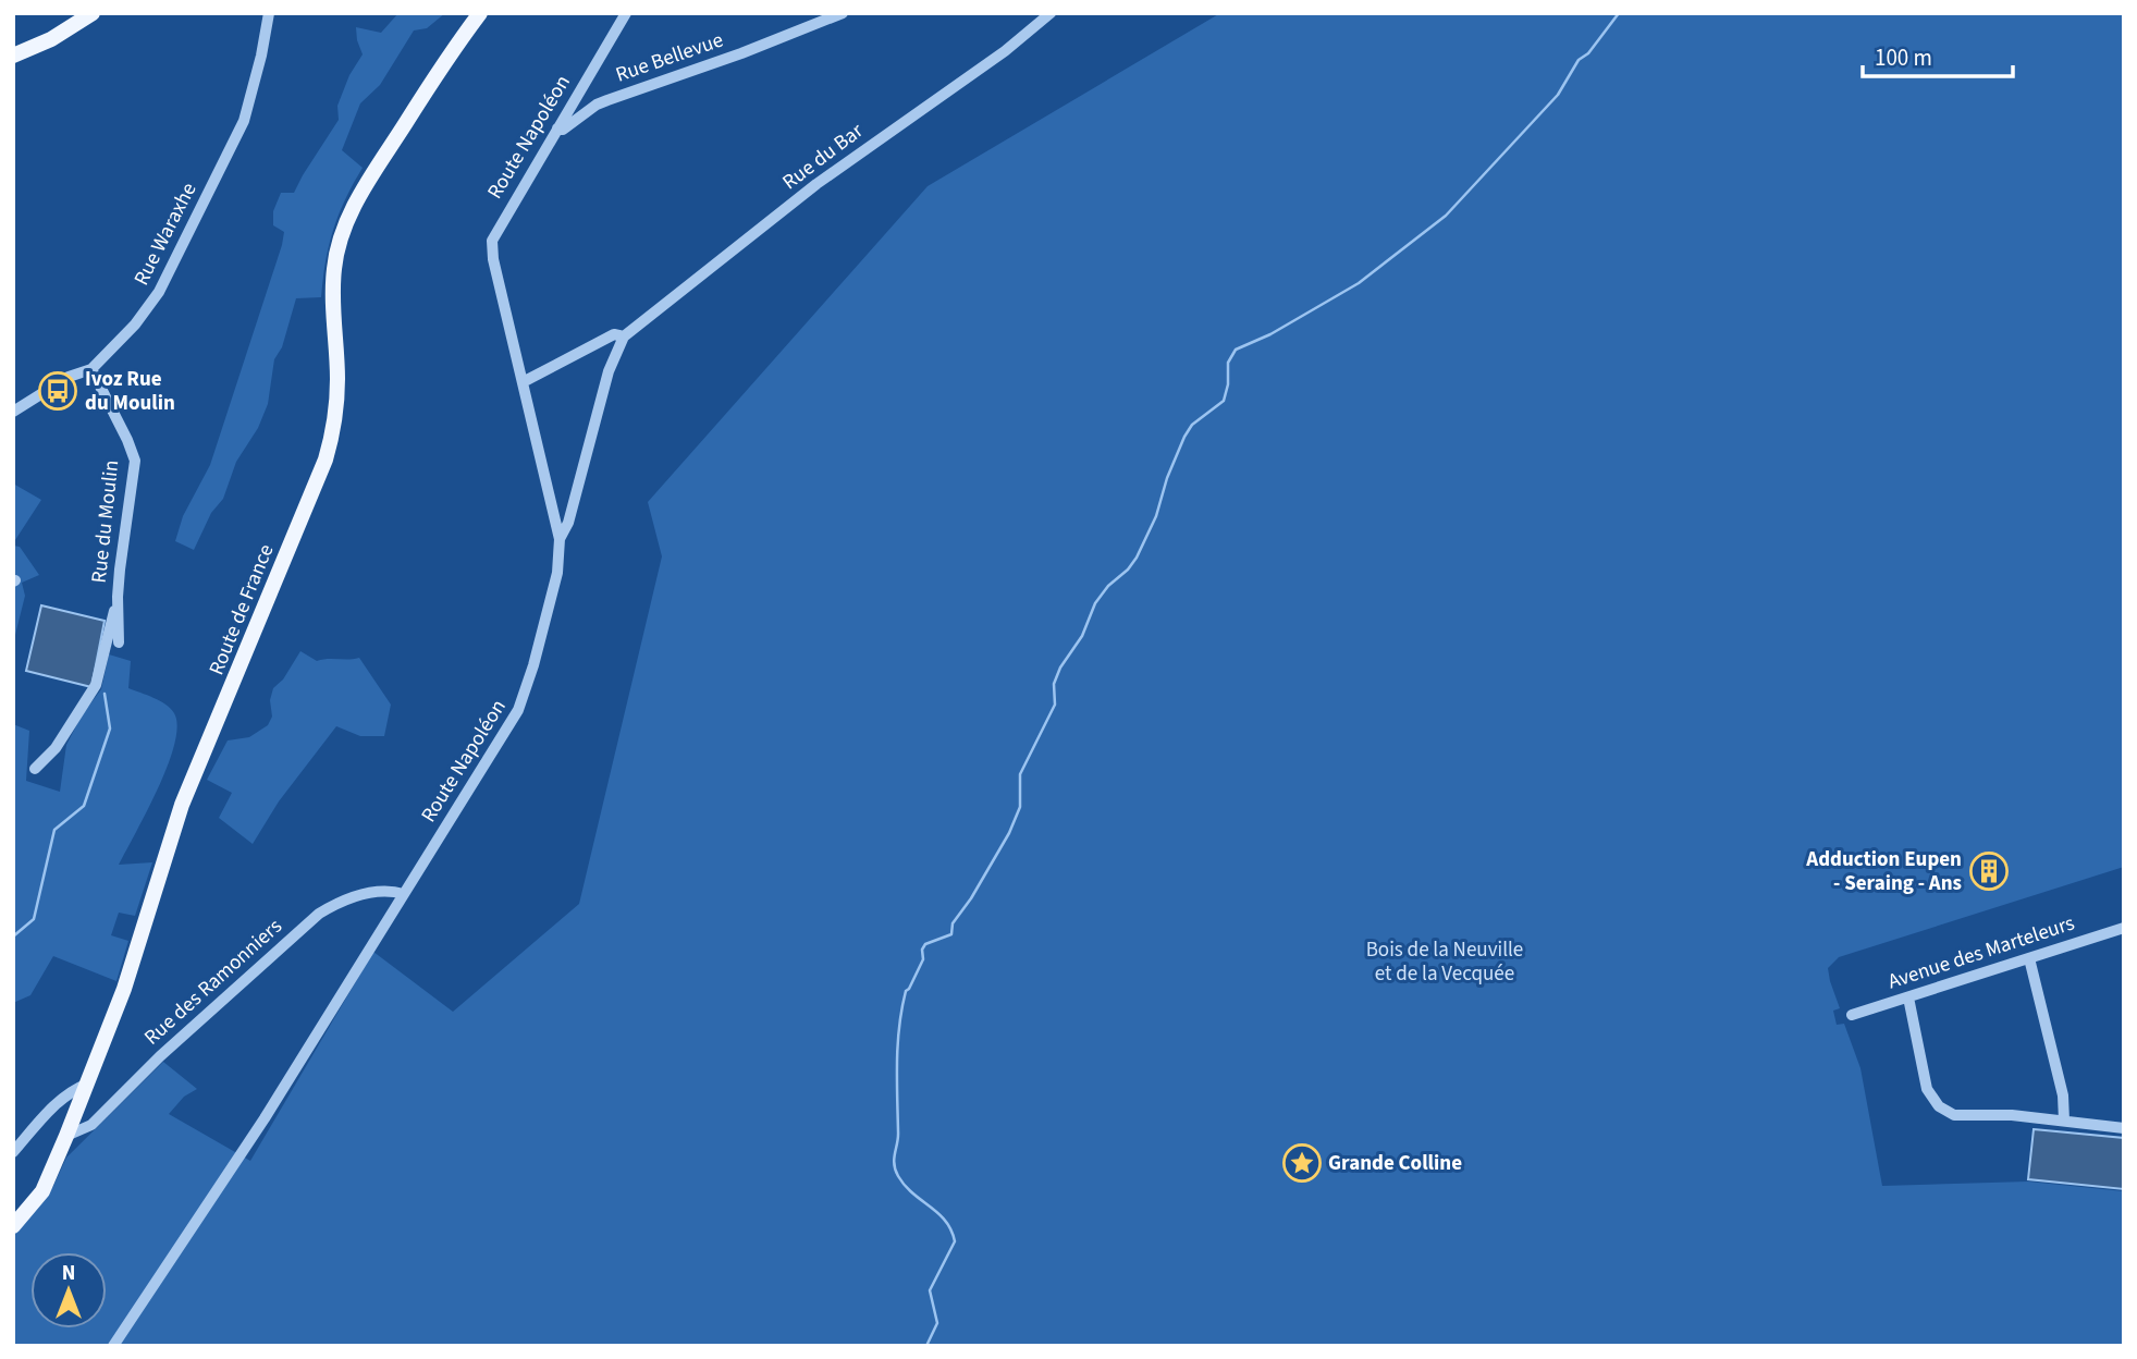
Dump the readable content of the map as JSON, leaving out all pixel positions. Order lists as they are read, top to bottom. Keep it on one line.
{"streets":{"main road":["Route de France"],"street":["Rue Bellevue","Route Napoléon","Rue du Bar","Rue Waraxhe","Rue du Moulin","Avenue des Marteleurs","Rue des Ramonniers"]},"crossings":[["Rue Bellevue","Route Napoléon"],["Route Napoléon","Rue du Bar"],["Route Napoléon","Rue des Ramonniers"],["Rue Waraxhe","Rue du Moulin"],["Route de France","Rue des Ramonniers"]],"parks":["Bois de la Neuville et de la Vecquée"],"places":{"bus stop":["Ivoz Rue du Moulin"],"building":["Adduction Eupen - Seraing - Ans"],"place":["Grande Colline"]},"scale_bar":"100 m","north":"top"}
